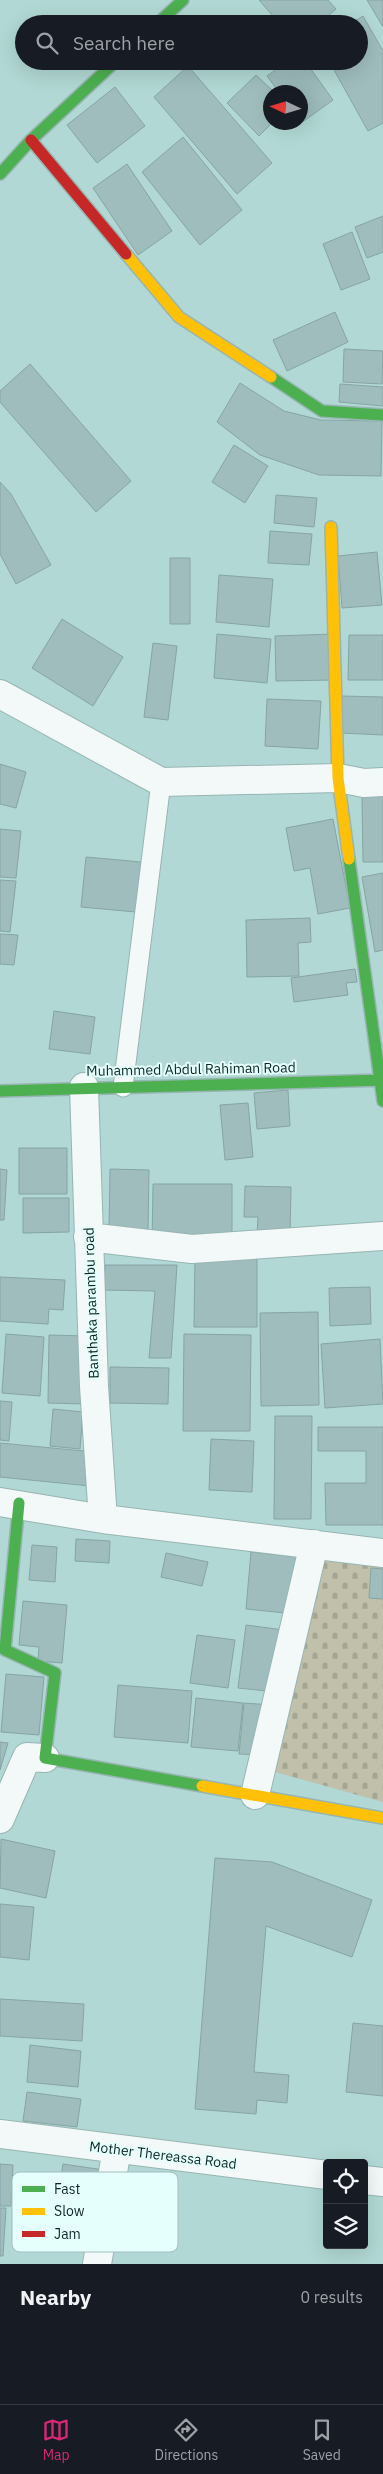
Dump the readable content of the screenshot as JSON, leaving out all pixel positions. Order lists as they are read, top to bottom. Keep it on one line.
{"streets":{"street":["Muhammed Abdul Rahiman Road","Banthaka parambu road","Mother Thereassa Road"]},"crossings":[["Muhammed Abdul Rahiman Road","Banthaka parambu road"]],"legend":["Fast","Slow","Jam"],"north":"left","page":{"search":"Search here","heading":["Nearby","0 results"],"nav":["Map","Directions","Saved"]}}
